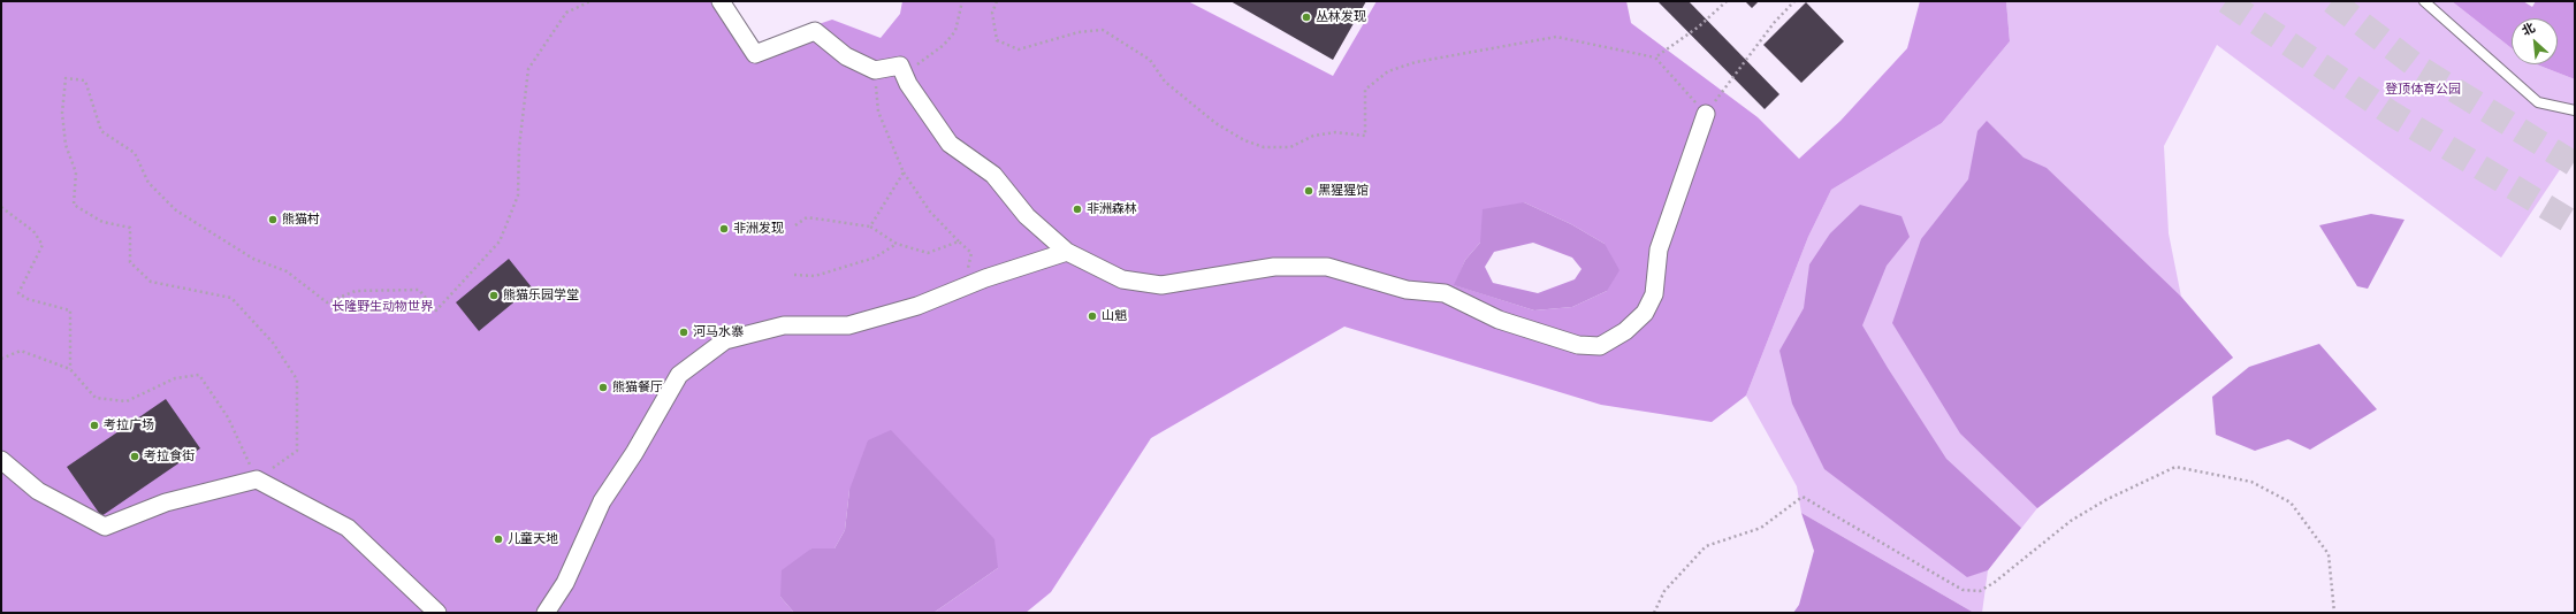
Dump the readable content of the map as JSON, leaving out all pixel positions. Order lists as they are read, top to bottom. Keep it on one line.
{"parks":["登顶体育公园","长隆野生动物世界"],"places":["丛林发现","黑猩猩馆","非洲森林","熊猫村","非洲发现","熊猫乐园学堂","山魈","河马水寨","熊猫餐厅","考拉广场","考拉食街","儿童天地"],"north":"top left"}
